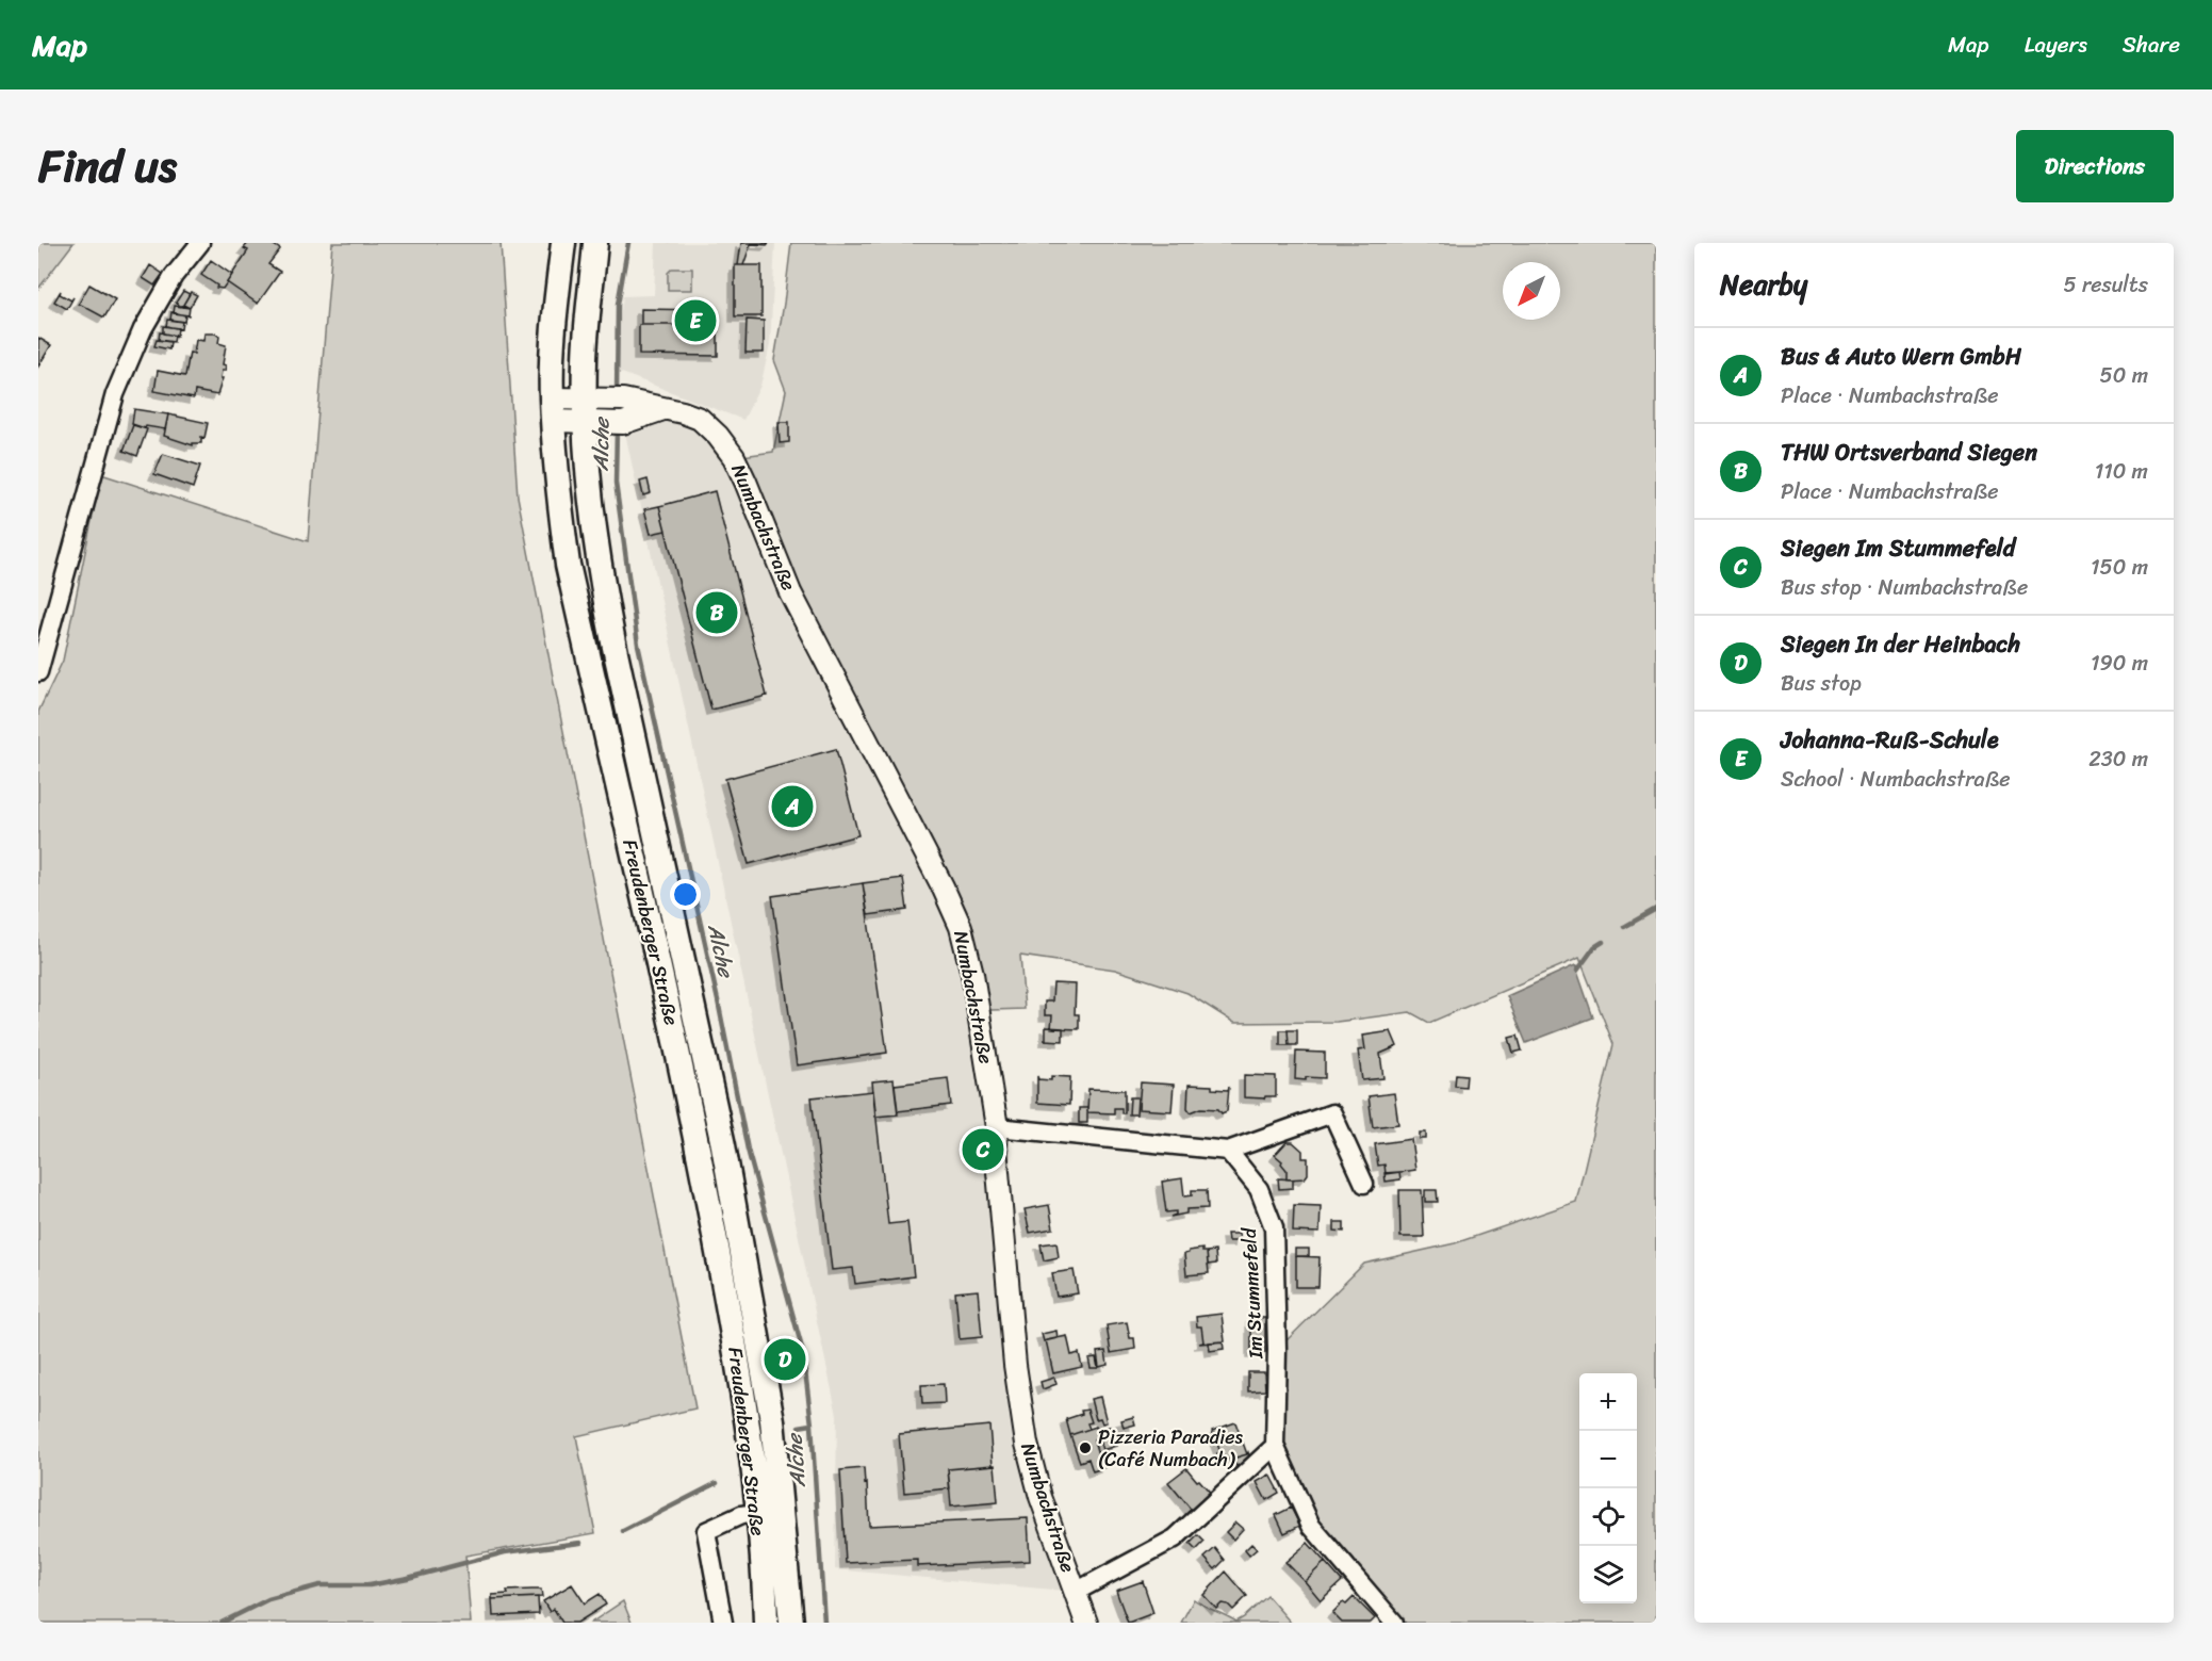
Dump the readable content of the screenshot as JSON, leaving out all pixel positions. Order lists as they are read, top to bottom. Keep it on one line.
{"streets":{"main road":["Freudenberger Straße"],"street":["Numbachstraße","Im Stummefeld"]},"crossings":[["Numbachstraße","Freudenberger Straße"],["Numbachstraße","Im Stummefeld"]],"water":["Alche"],"places":["Pizzeria Paradies (Café Numbach)"],"north":"bottom left","page":{"header":"Map","nav":["Map","Layers","Share"],"title":"Find us","buttons":"Directions","heading":["Nearby","5 results"],"pins":["E","B","A","C","D"],"list":[{"mark":"A","name":"Bus & Auto Wern GmbH","note":"Place · Numbachstraße","value":"50 m"},{"mark":"B","name":"THW Ortsverband Siegen","note":"Place · Numbachstraße","value":"110 m"},{"mark":"C","name":"Siegen Im Stummefeld","note":"Bus stop · Numbachstraße","value":"150 m"},{"mark":"D","name":"Siegen In der Heinbach","note":"Bus stop","value":"190 m"},{"mark":"E","name":"Johanna-Ruß-Schule","note":"School · Numbachstraße","value":"230 m"}],"map_buttons":["+","−"]}}
